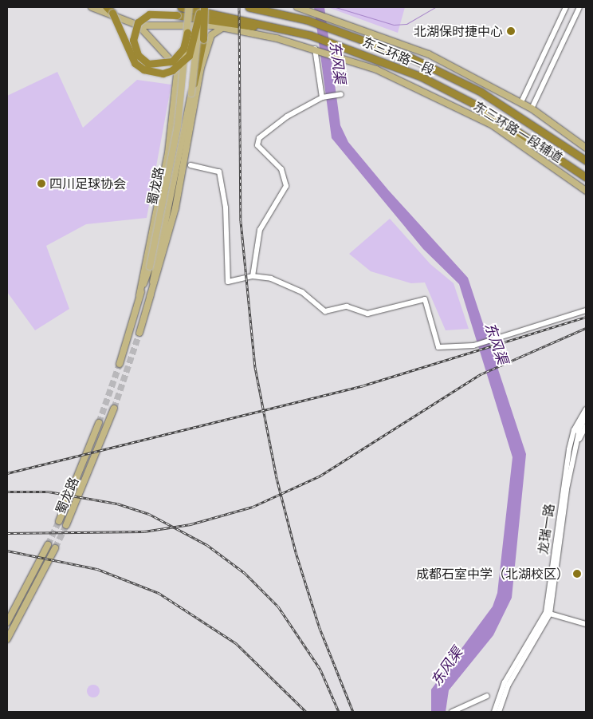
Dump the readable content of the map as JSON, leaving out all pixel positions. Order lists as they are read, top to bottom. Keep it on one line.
{"streets":{"highway":["东三环路一段"],"main road":["东三环路一段辅道","蜀龙路"],"street":["龙瑞一路"]},"water":["东风渠"],"places":["北湖保时捷中心","四川足球协会","成都石室中学（北湖校区）"]}
